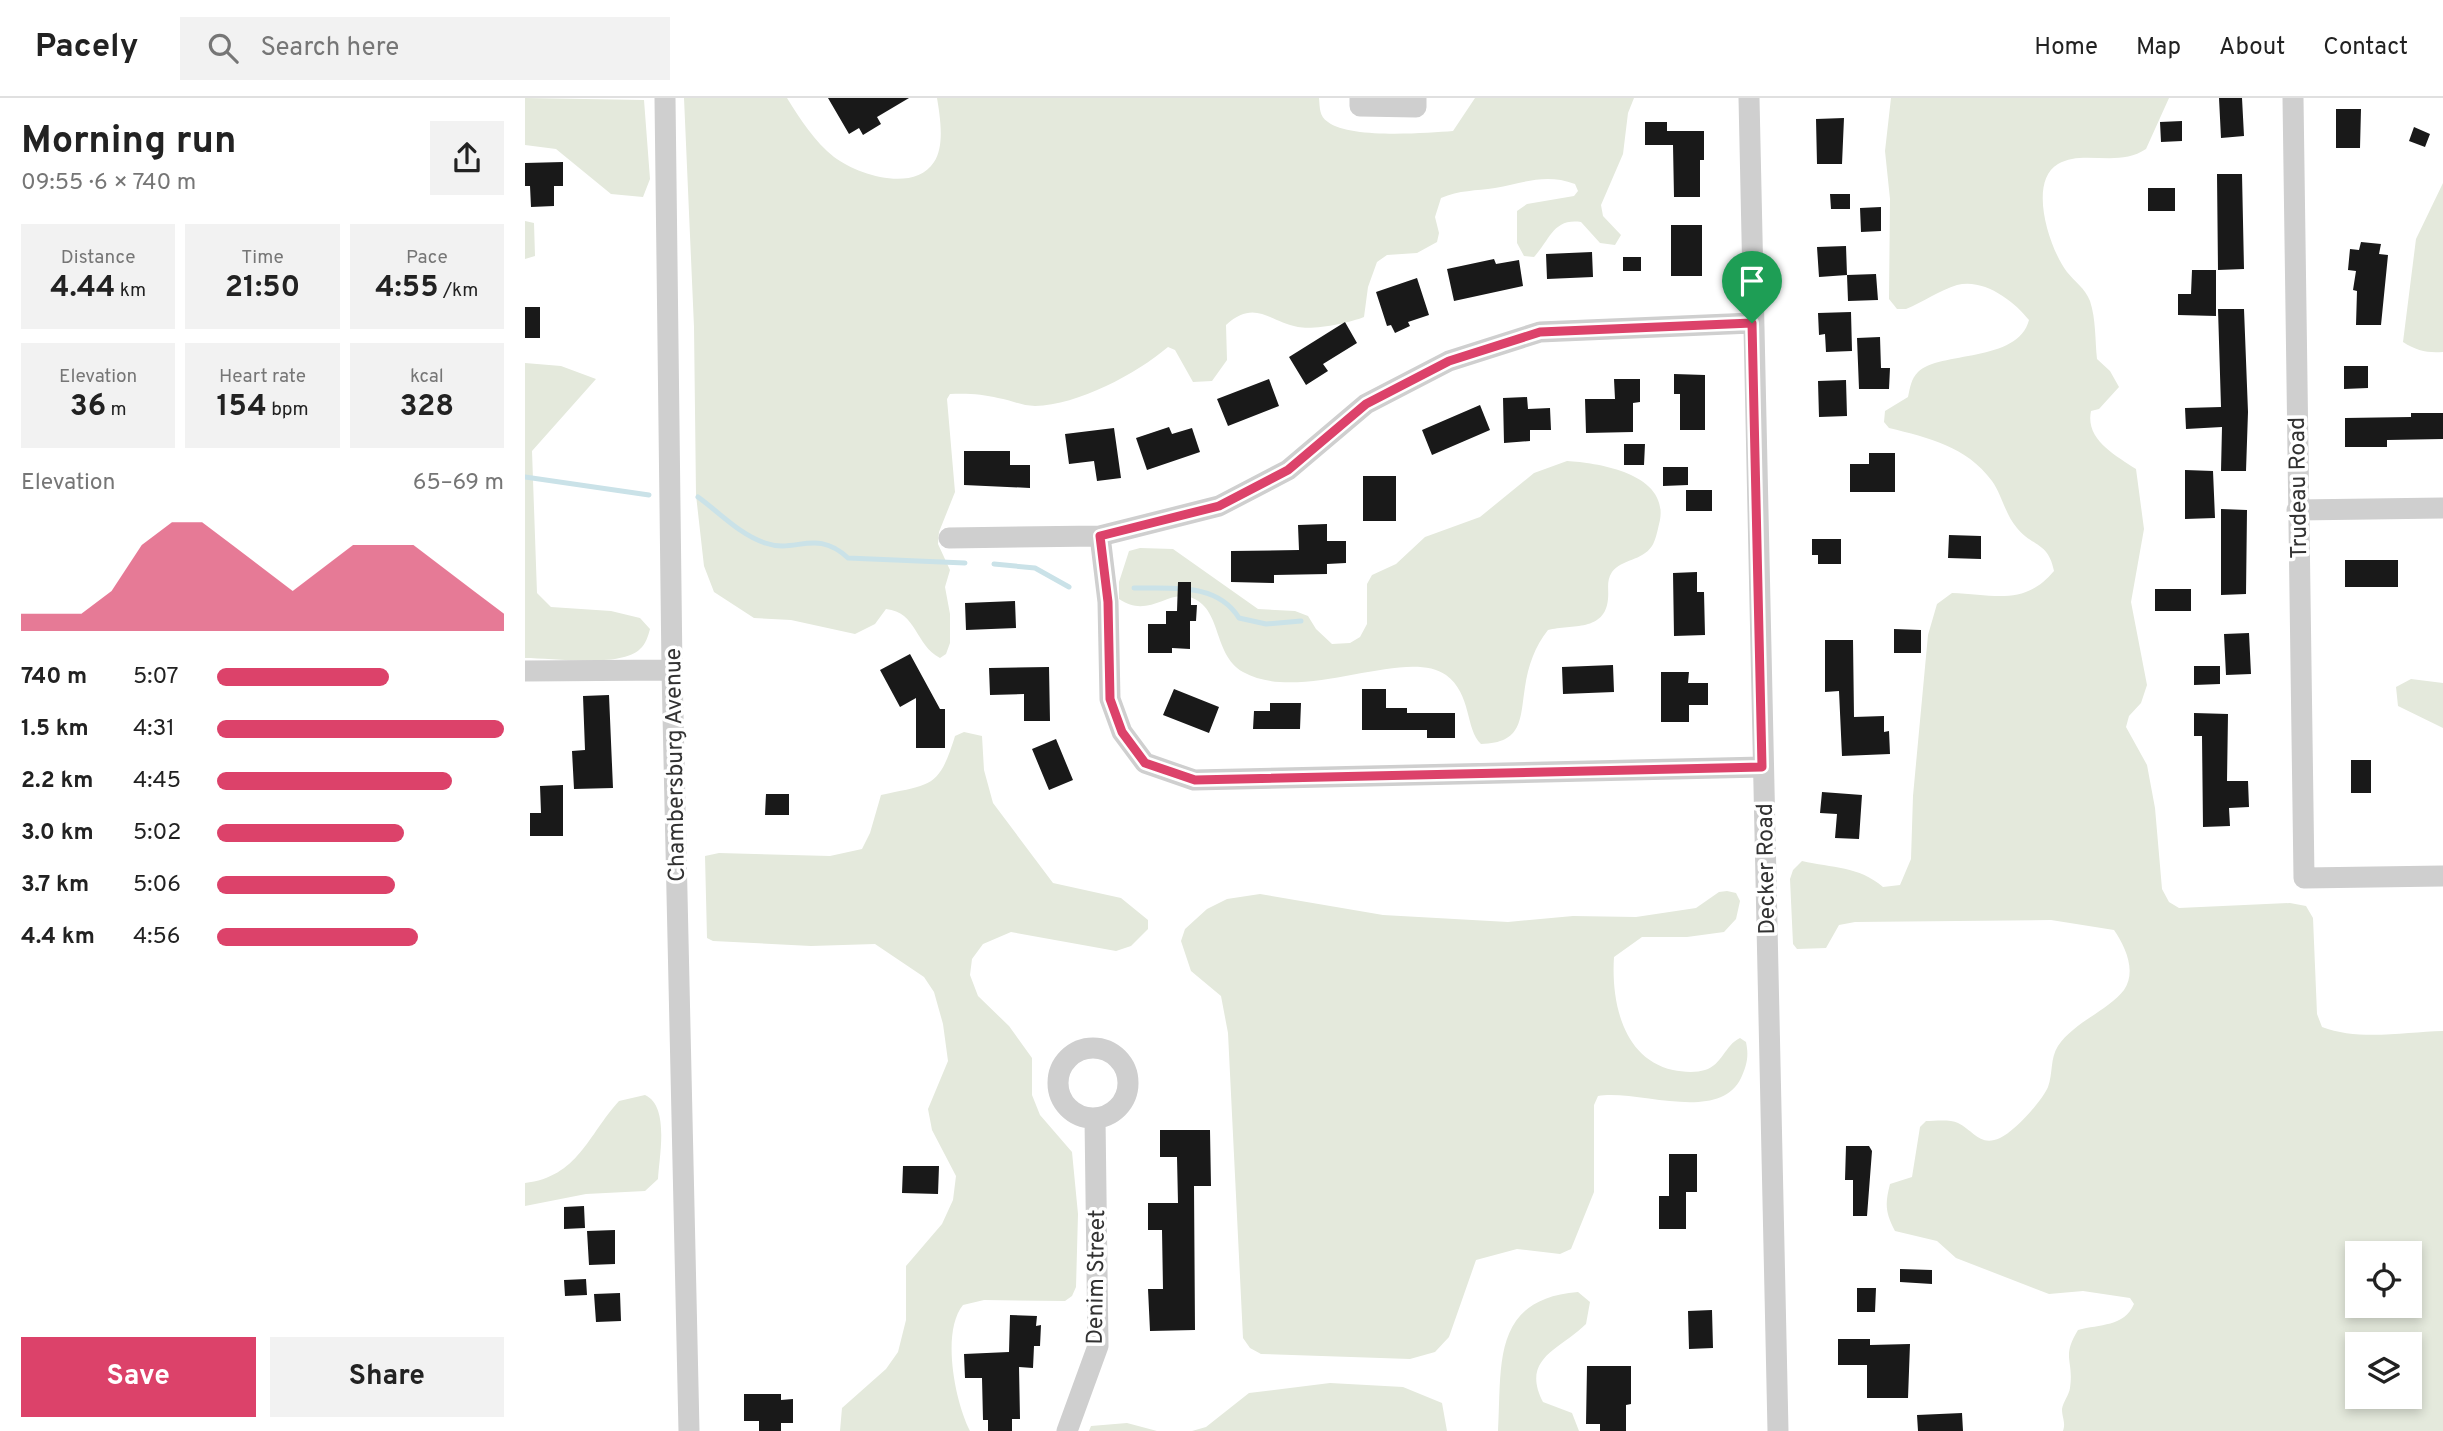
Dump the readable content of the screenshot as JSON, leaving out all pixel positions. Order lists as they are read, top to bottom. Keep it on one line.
{"streets":{"street":["Trudeau Road","Chambersburg Avenue","Decker Road","Denim Street"]},"page":{"header":"Pacely","search":"Search here","nav":["Home","Map","About","Contact"],"heading":["Morning run","09:55 · 6 × 740 m"],"stats":[["Distance","4.44 km"],["Time","21:50"],["Pace","4:55 /km"],["Elevation","36 m"],["Heart rate","154 bpm"],["kcal","328"]],"chart":["Elevation","65–69 m"],"list":[{"name":"740 m","note":"5:07"},{"name":"1.5 km","note":"4:31"},{"name":"2.2 km","note":"4:45"},{"name":"3.0 km","note":"5:02"},{"name":"3.7 km","note":"5:06"},{"name":"4.4 km","note":"4:56"}],"buttons":["Save","Share"]}}
